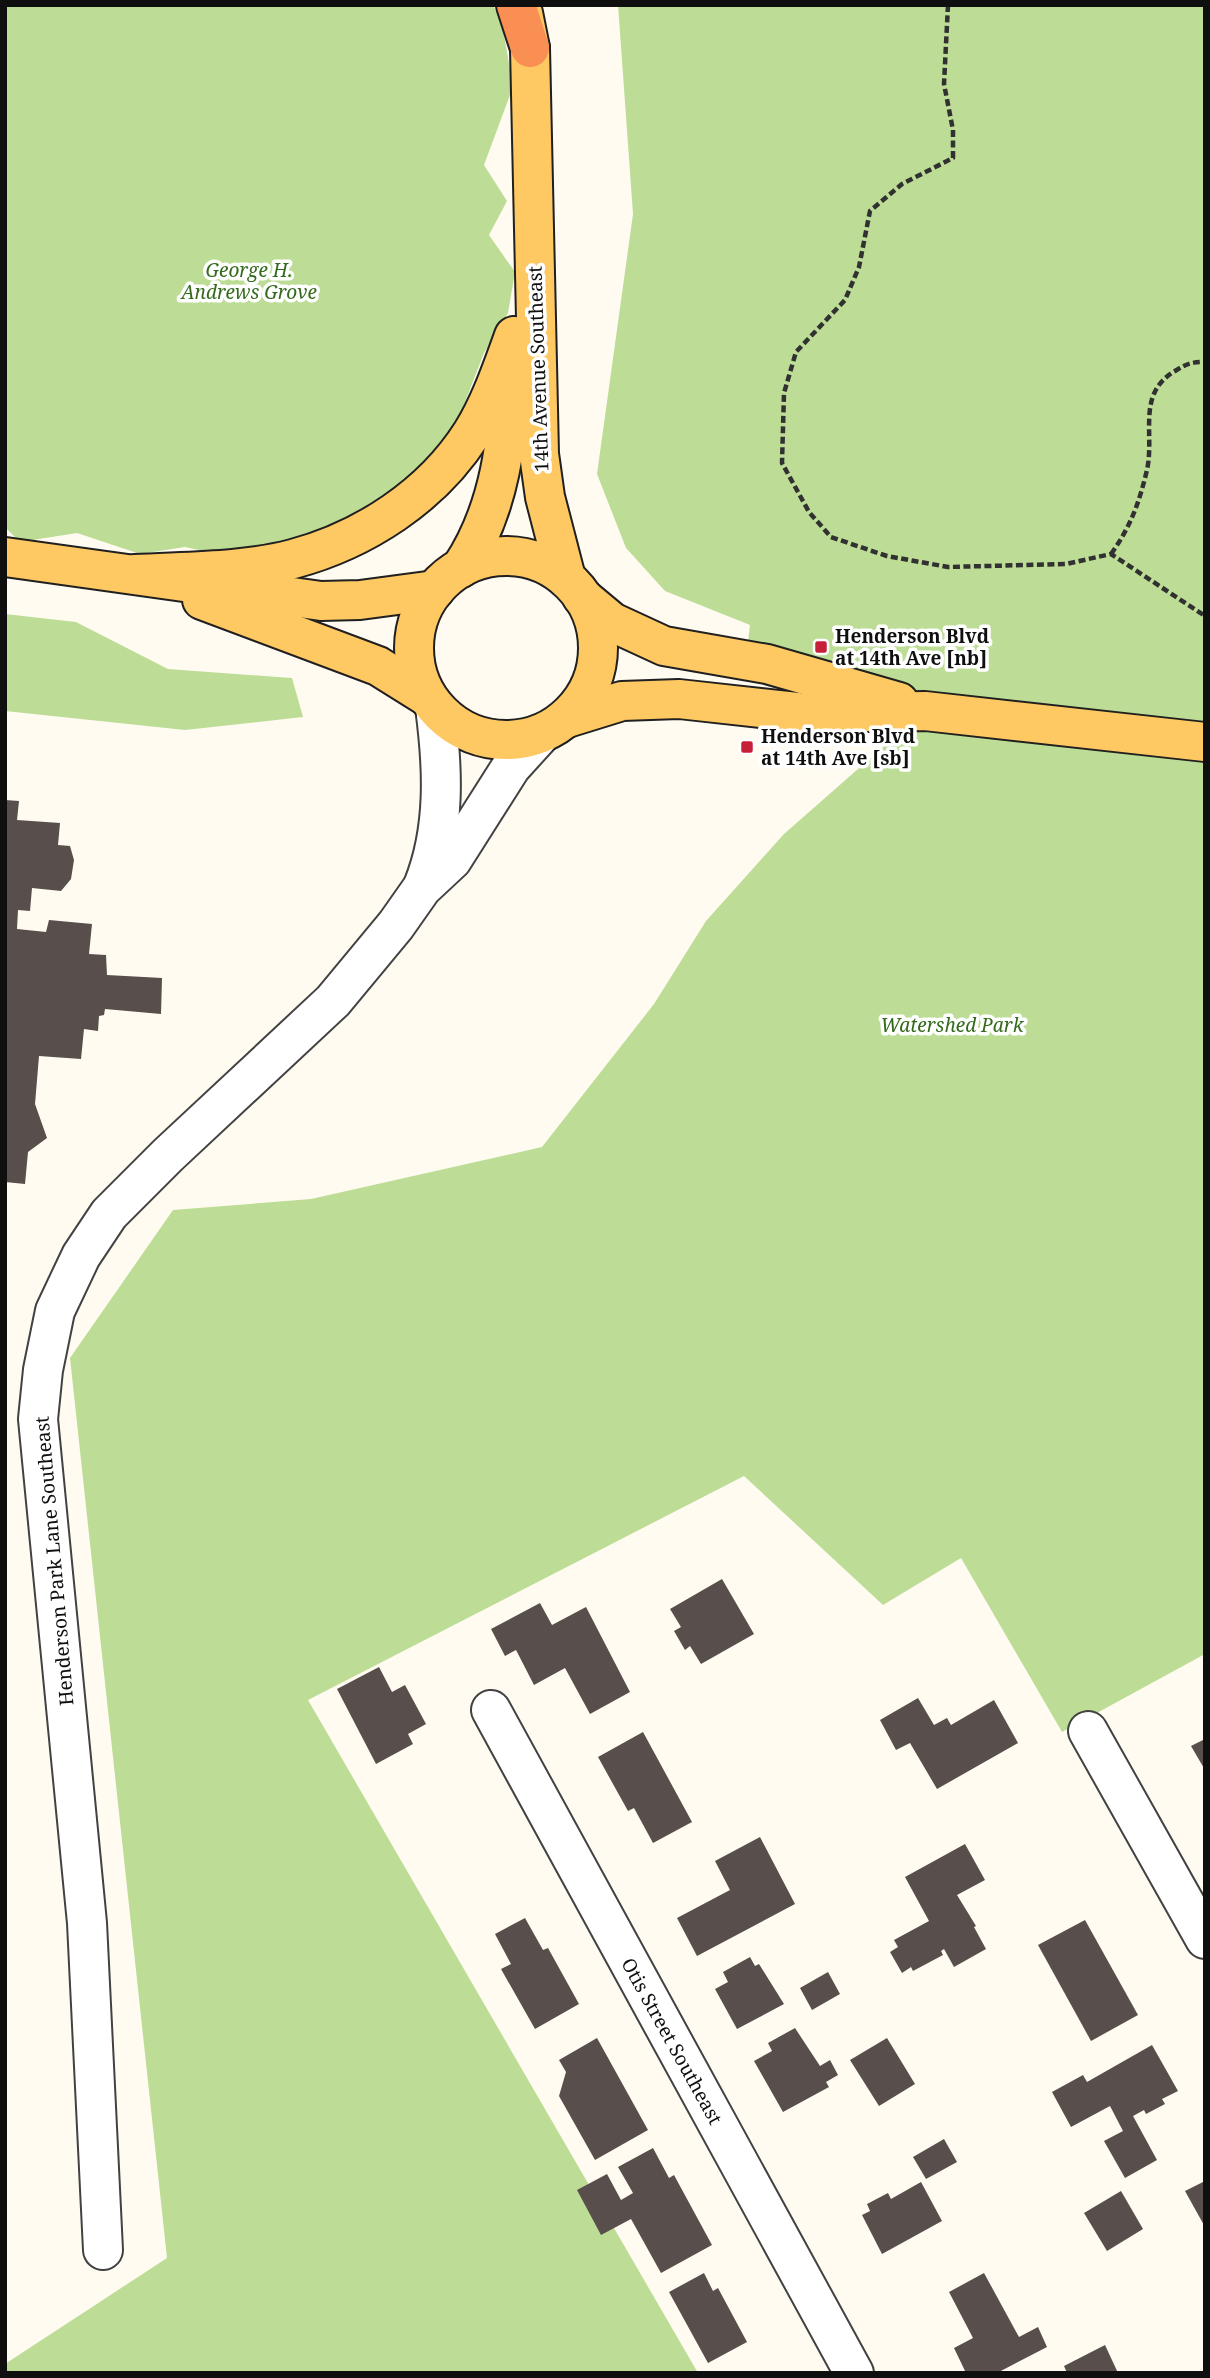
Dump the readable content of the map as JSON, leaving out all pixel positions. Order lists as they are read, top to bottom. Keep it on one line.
{"streets":{"main road":["14th Avenue Southeast"],"street":["Henderson Park Lane Southeast","Otis Street Southeast"]},"crossings":[["14th Avenue Southeast","Henderson Park Lane Southeast"]],"parks":["George H. Andrews Grove","Watershed Park"],"places":{"transit":["Henderson Blvd at 14th Ave [nb]","Henderson Blvd at 14th Ave [sb]"]}}
